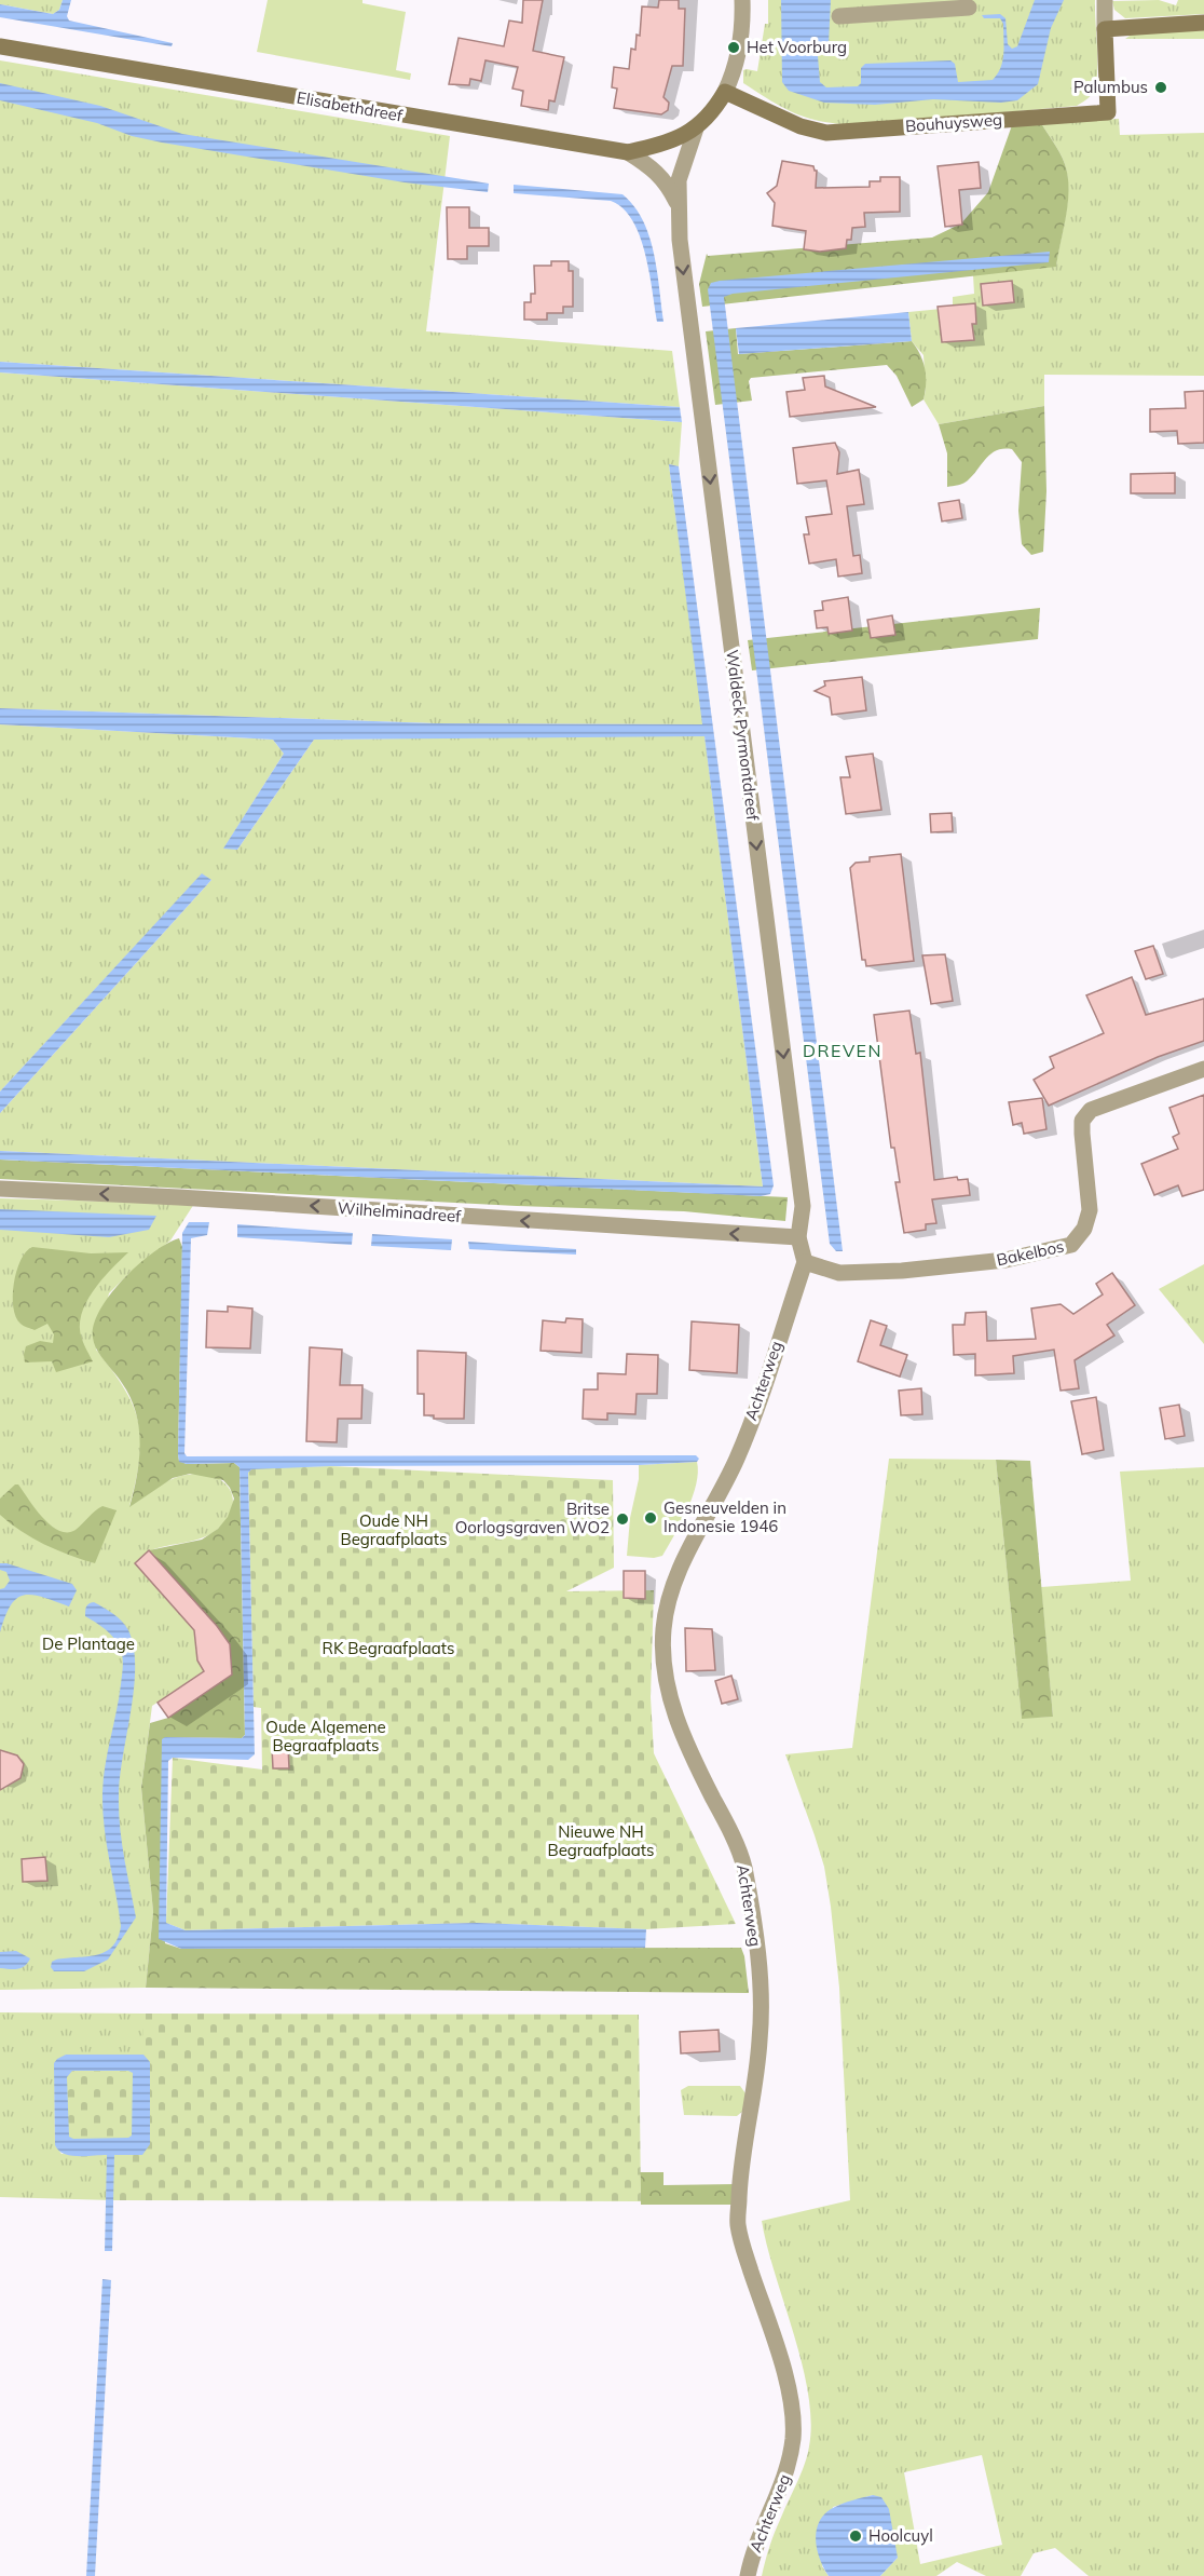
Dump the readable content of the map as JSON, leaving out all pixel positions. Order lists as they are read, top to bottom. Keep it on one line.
{"streets":{"street":["Elisabethdreef","Bouhuysweg","Waldeck Pyrmontdreef","Wilhelminadreef","Bakelbos","Achterweg"]},"crossings":[["Elisabethdreef","Waldeck Pyrmontdreef"],["Waldeck Pyrmontdreef","Wilhelminadreef"],["Waldeck Pyrmontdreef","Bakelbos"],["Waldeck Pyrmontdreef","Achterweg"],["Bakelbos","Achterweg"]],"one_way":["Waldeck Pyrmontdreef","Wilhelminadreef"],"districts":["DREVEN"],"parks":["Oude NH Begraafplaats","De Plantage","RK Begraafplaats","Oude Algemene Begraafplaats","Nieuwe NH Begraafplaats"],"places":["Het Voorburg","Palumbus","Gesneuvelden in Indonesie 1946","Britse Oorlogsgraven WO2","Hoolcuyl"]}
